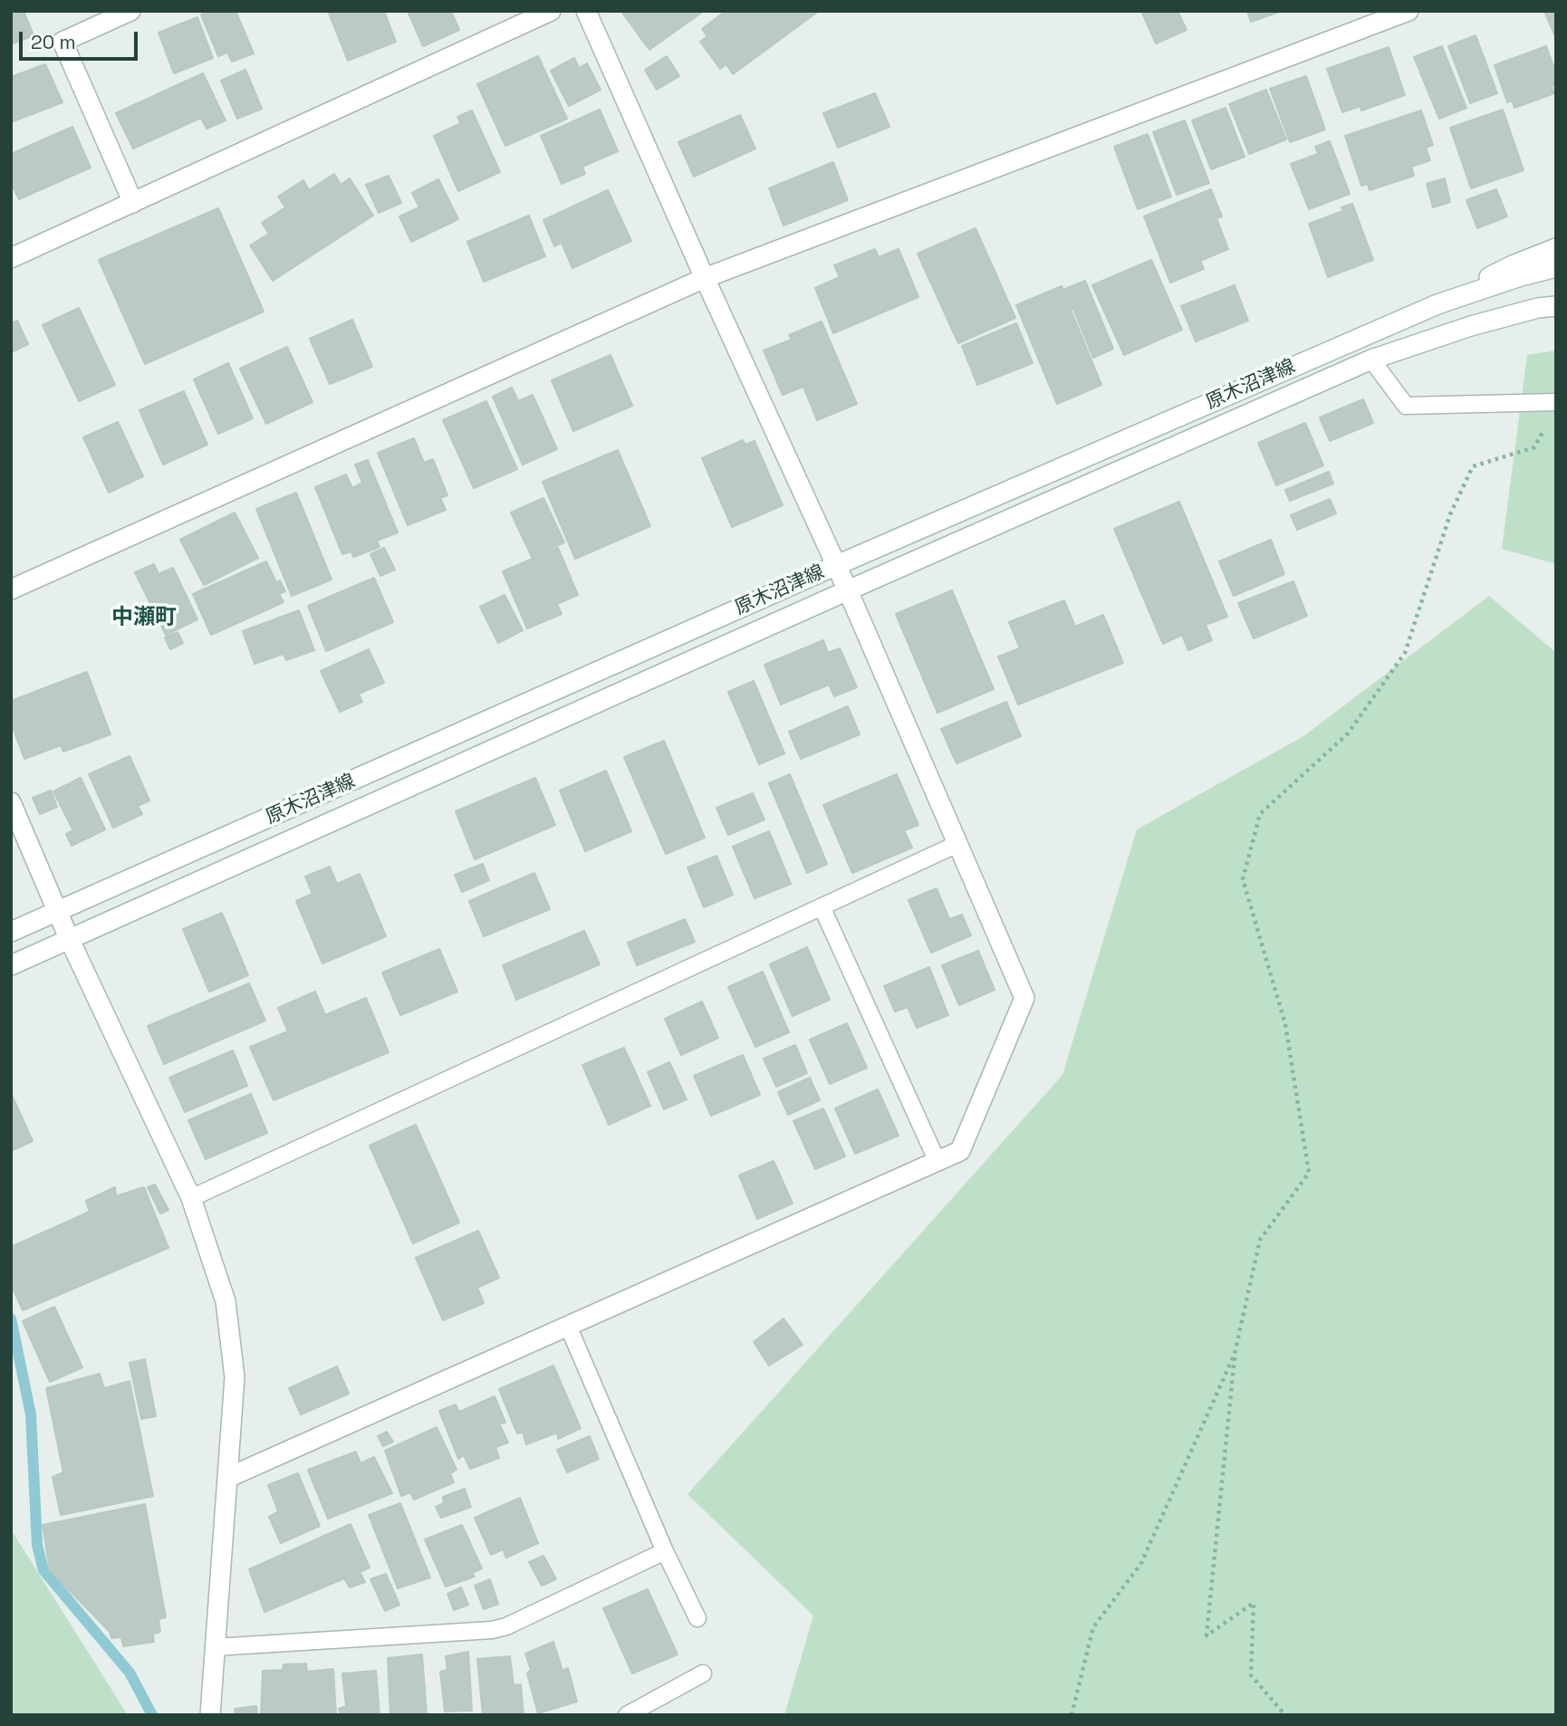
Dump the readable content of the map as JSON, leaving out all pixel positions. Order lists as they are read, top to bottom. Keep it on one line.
{"streets":{"street":["原木沼津線"]},"districts":["中瀬町"],"scale_bar":"20 m"}
